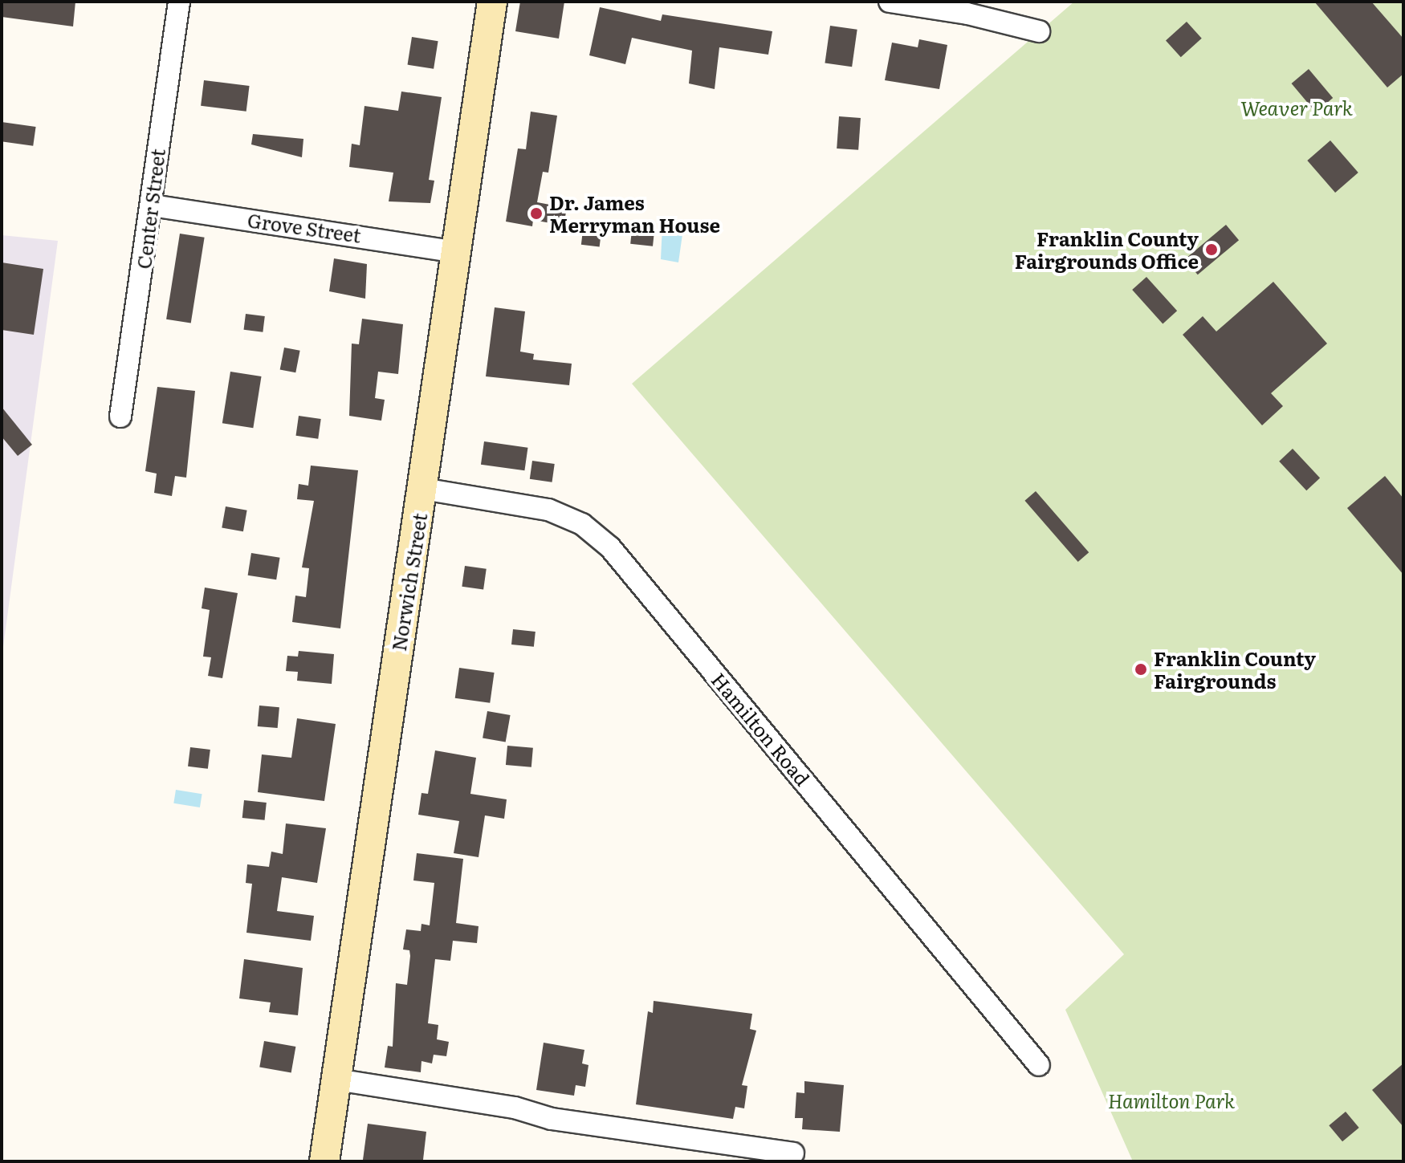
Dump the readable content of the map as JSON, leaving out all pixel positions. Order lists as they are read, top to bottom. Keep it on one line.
{"streets":{"main road":["Norwich Street"],"street":["Center Street","Grove Street","Hamilton Road"]},"crossings":[["Center Street","Grove Street"],["Grove Street","Norwich Street"],["Norwich Street","Hamilton Road"]],"parks":["Weaver Park","Hamilton Park"],"places":["Dr. James Merryman House","Franklin County Fairgrounds Office","Franklin County Fairgrounds"]}
